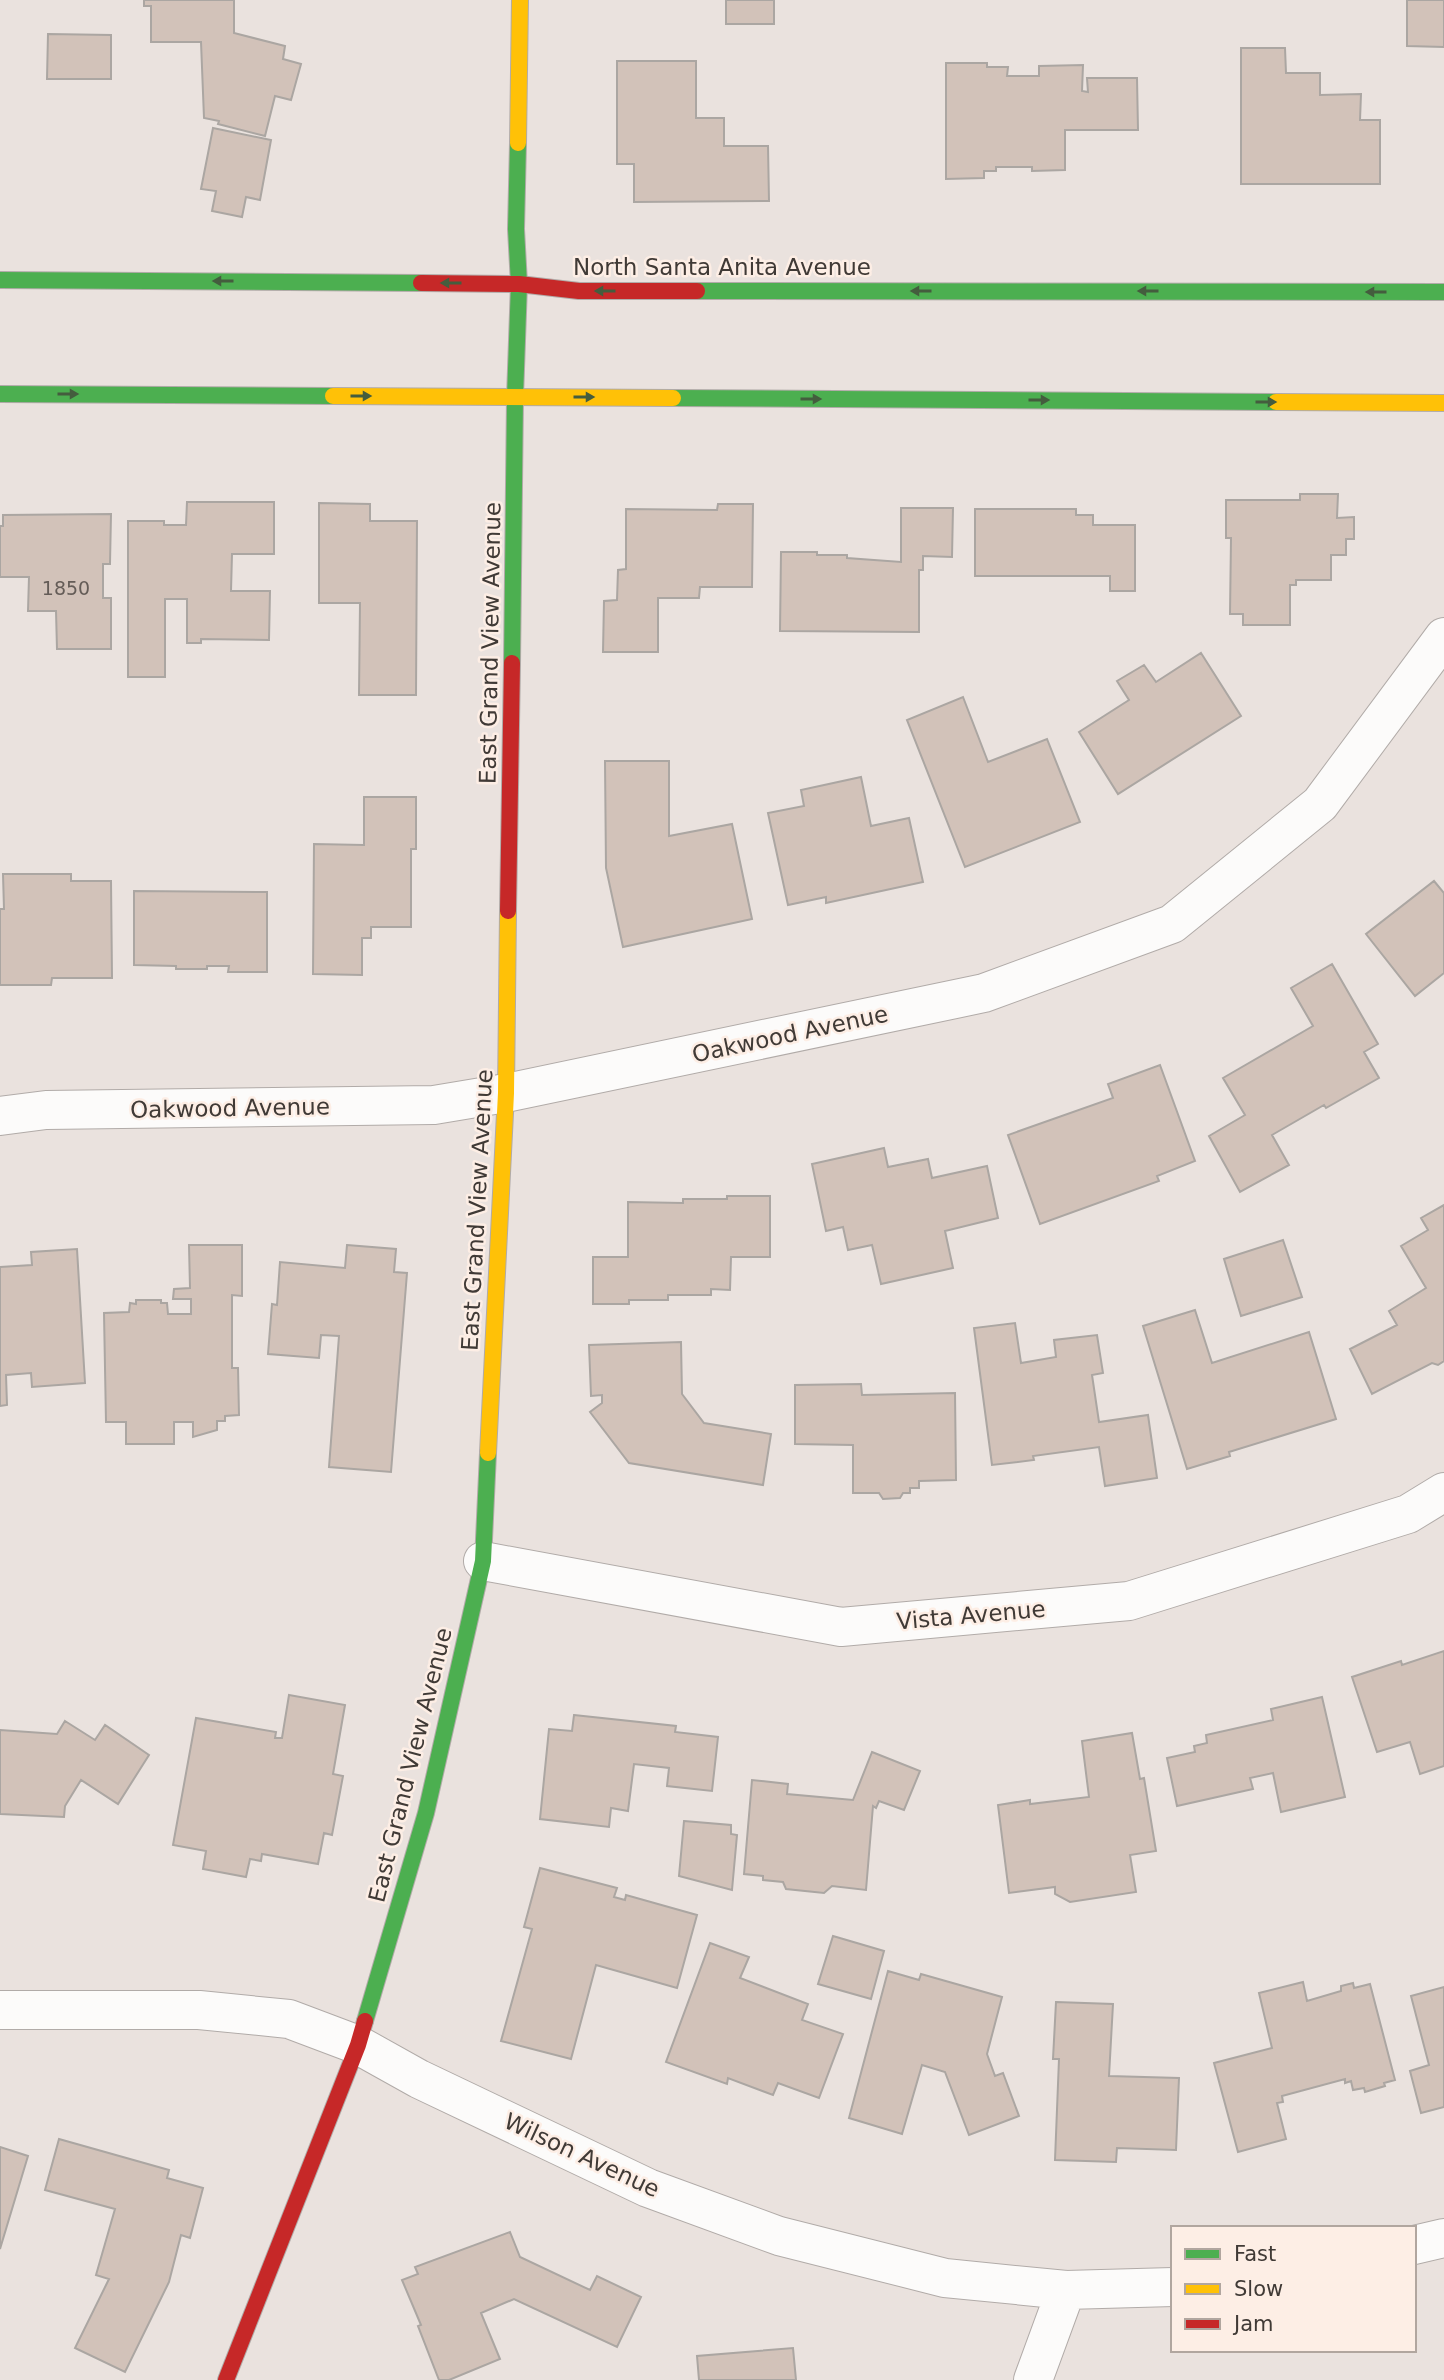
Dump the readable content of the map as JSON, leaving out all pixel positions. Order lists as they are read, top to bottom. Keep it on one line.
{"streets":{"street":["North Santa Anita Avenue","East Grand View Avenue","Oakwood Avenue","Vista Avenue","Wilson Avenue"]},"crossings":[["North Santa Anita Avenue","East Grand View Avenue"],["East Grand View Avenue","Oakwood Avenue"],["East Grand View Avenue","Vista Avenue"],["East Grand View Avenue","Wilson Avenue"]],"house_numbers":["1850"],"legend":["Fast","Slow","Jam"]}
